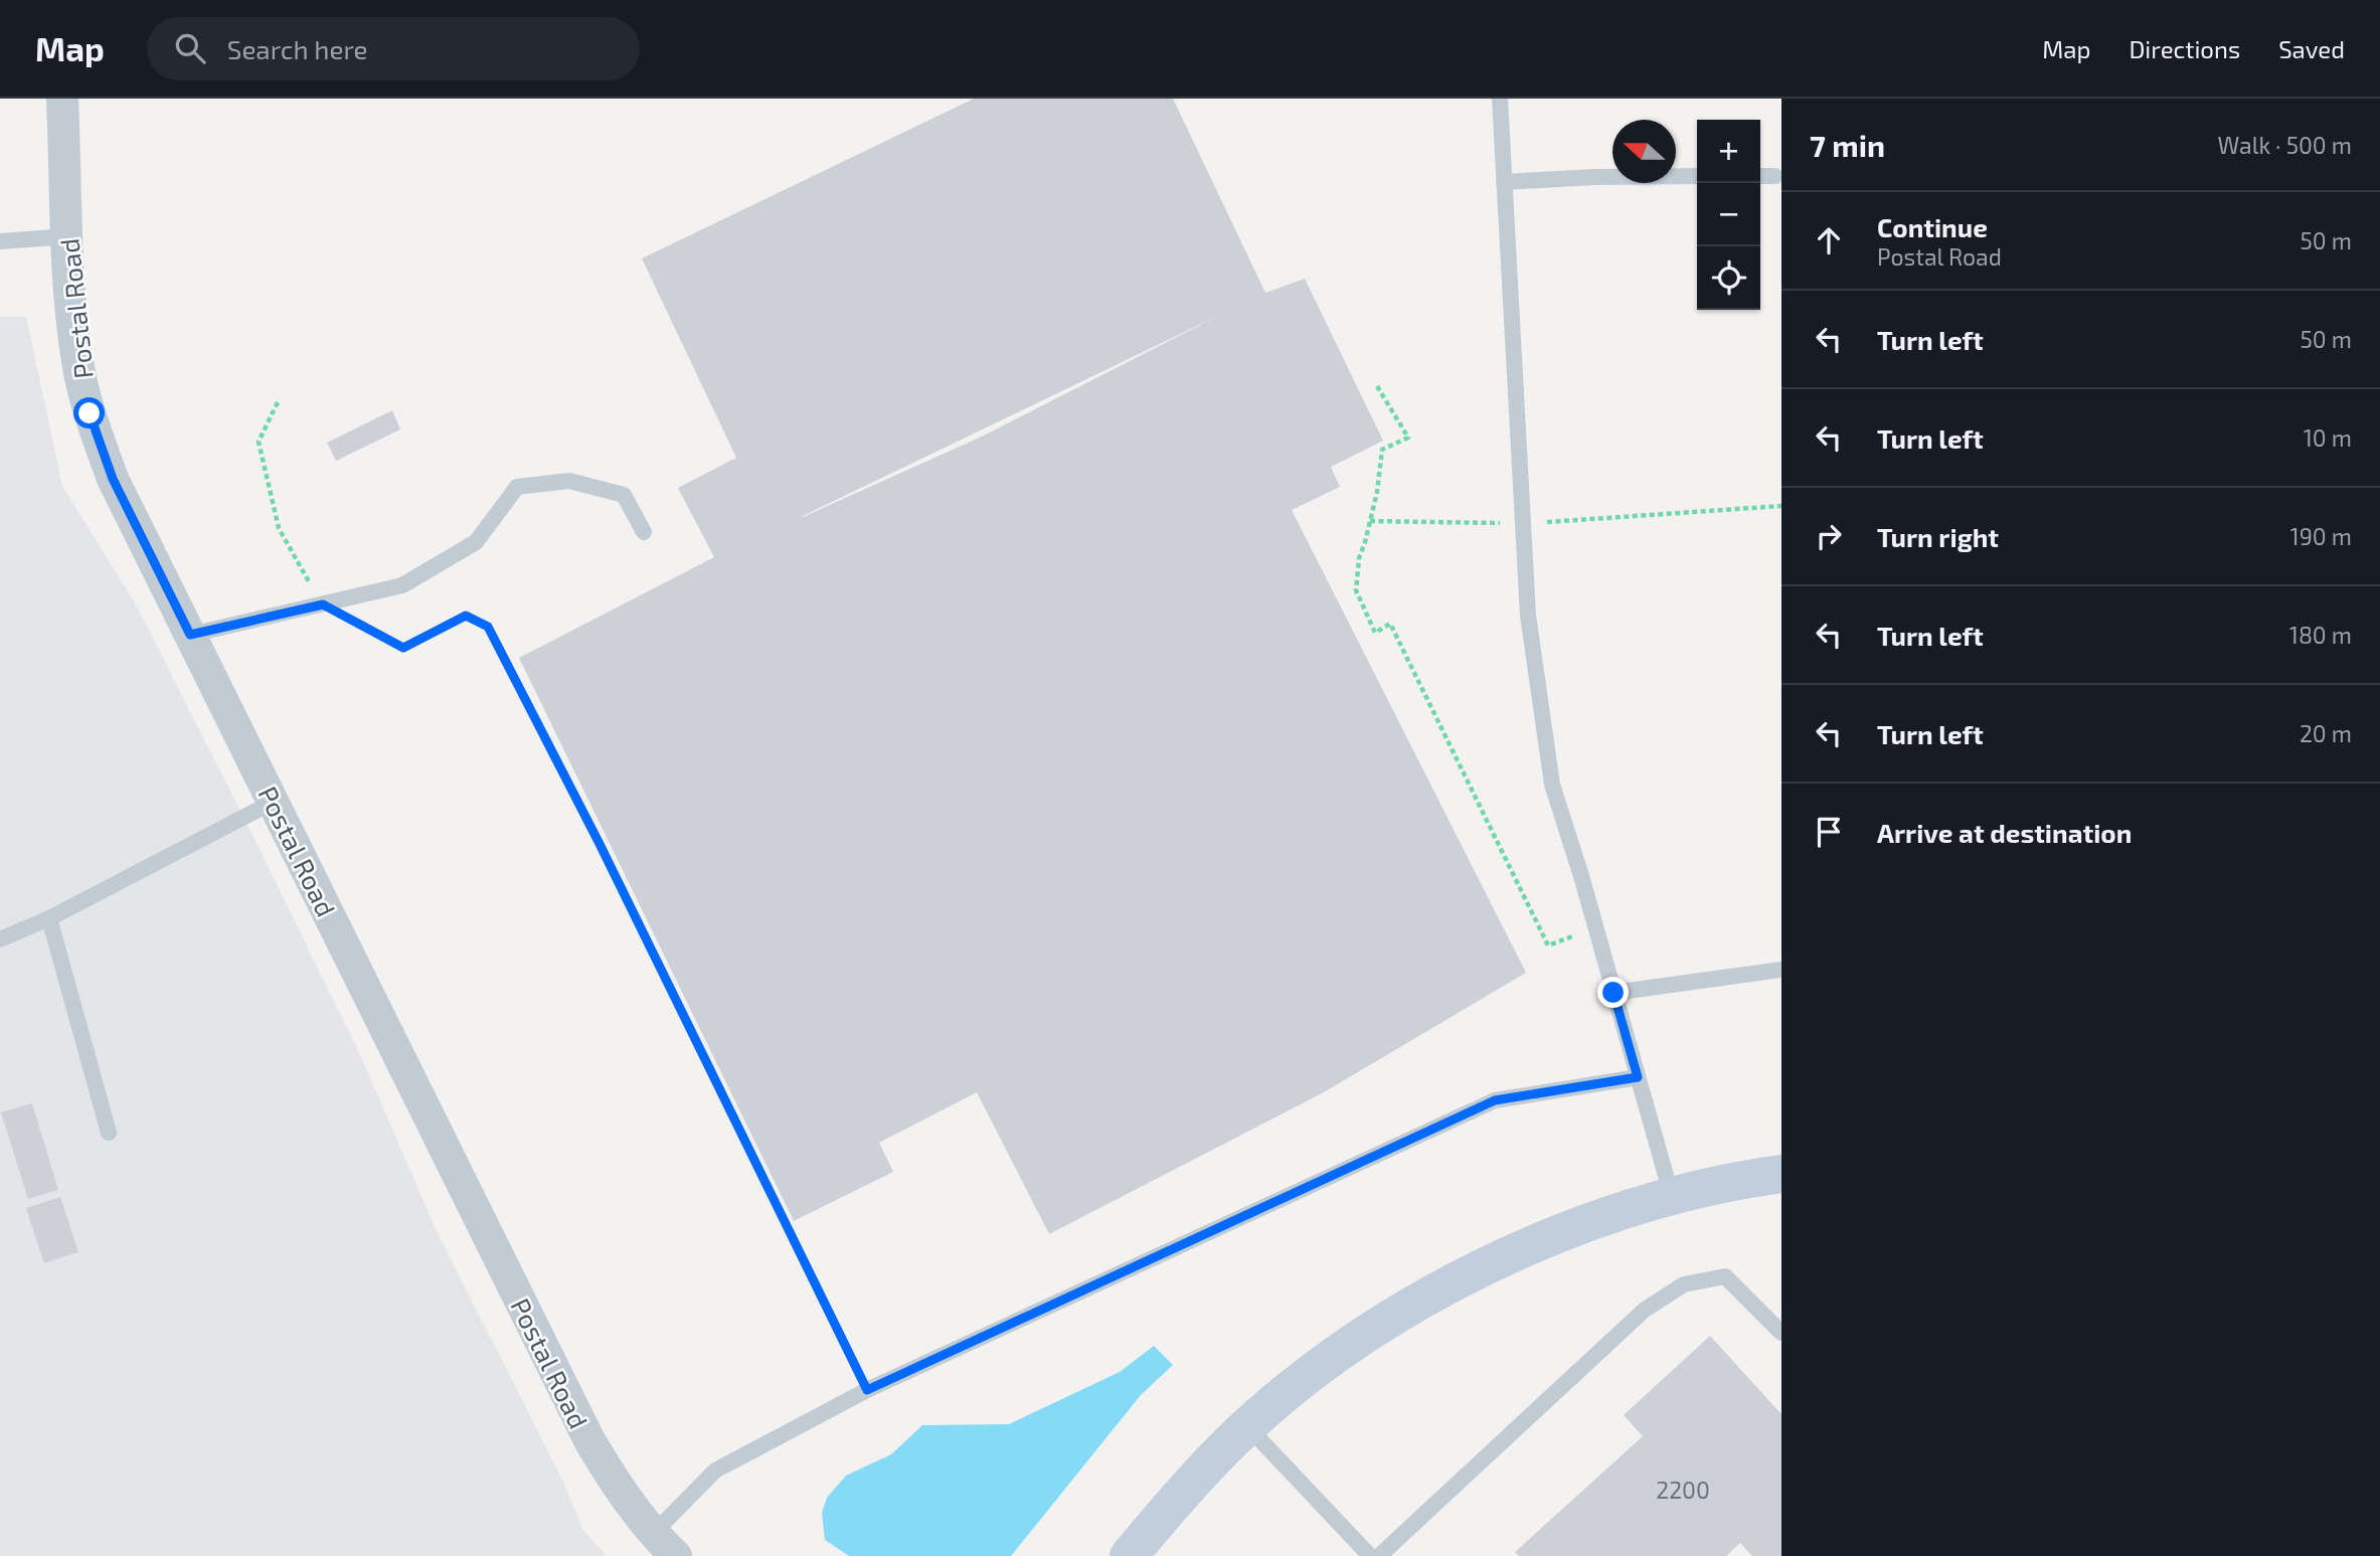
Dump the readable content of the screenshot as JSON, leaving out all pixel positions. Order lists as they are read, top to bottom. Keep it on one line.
{"streets":{"street":["Postal Road"]},"house_numbers":["2200"],"north":"left","page":{"header":"Map","search":"Search here","nav":["Map","Directions","Saved"],"heading":["7 min","Walk · 500 m"],"map_buttons":["+","−"],"list":[["Continue","Postal Road","50 m"],["Turn left","50 m"],["Turn left","10 m"],["Turn right","190 m"],["Turn left","180 m"],["Turn left","20 m"],"Arrive at destination"]}}
